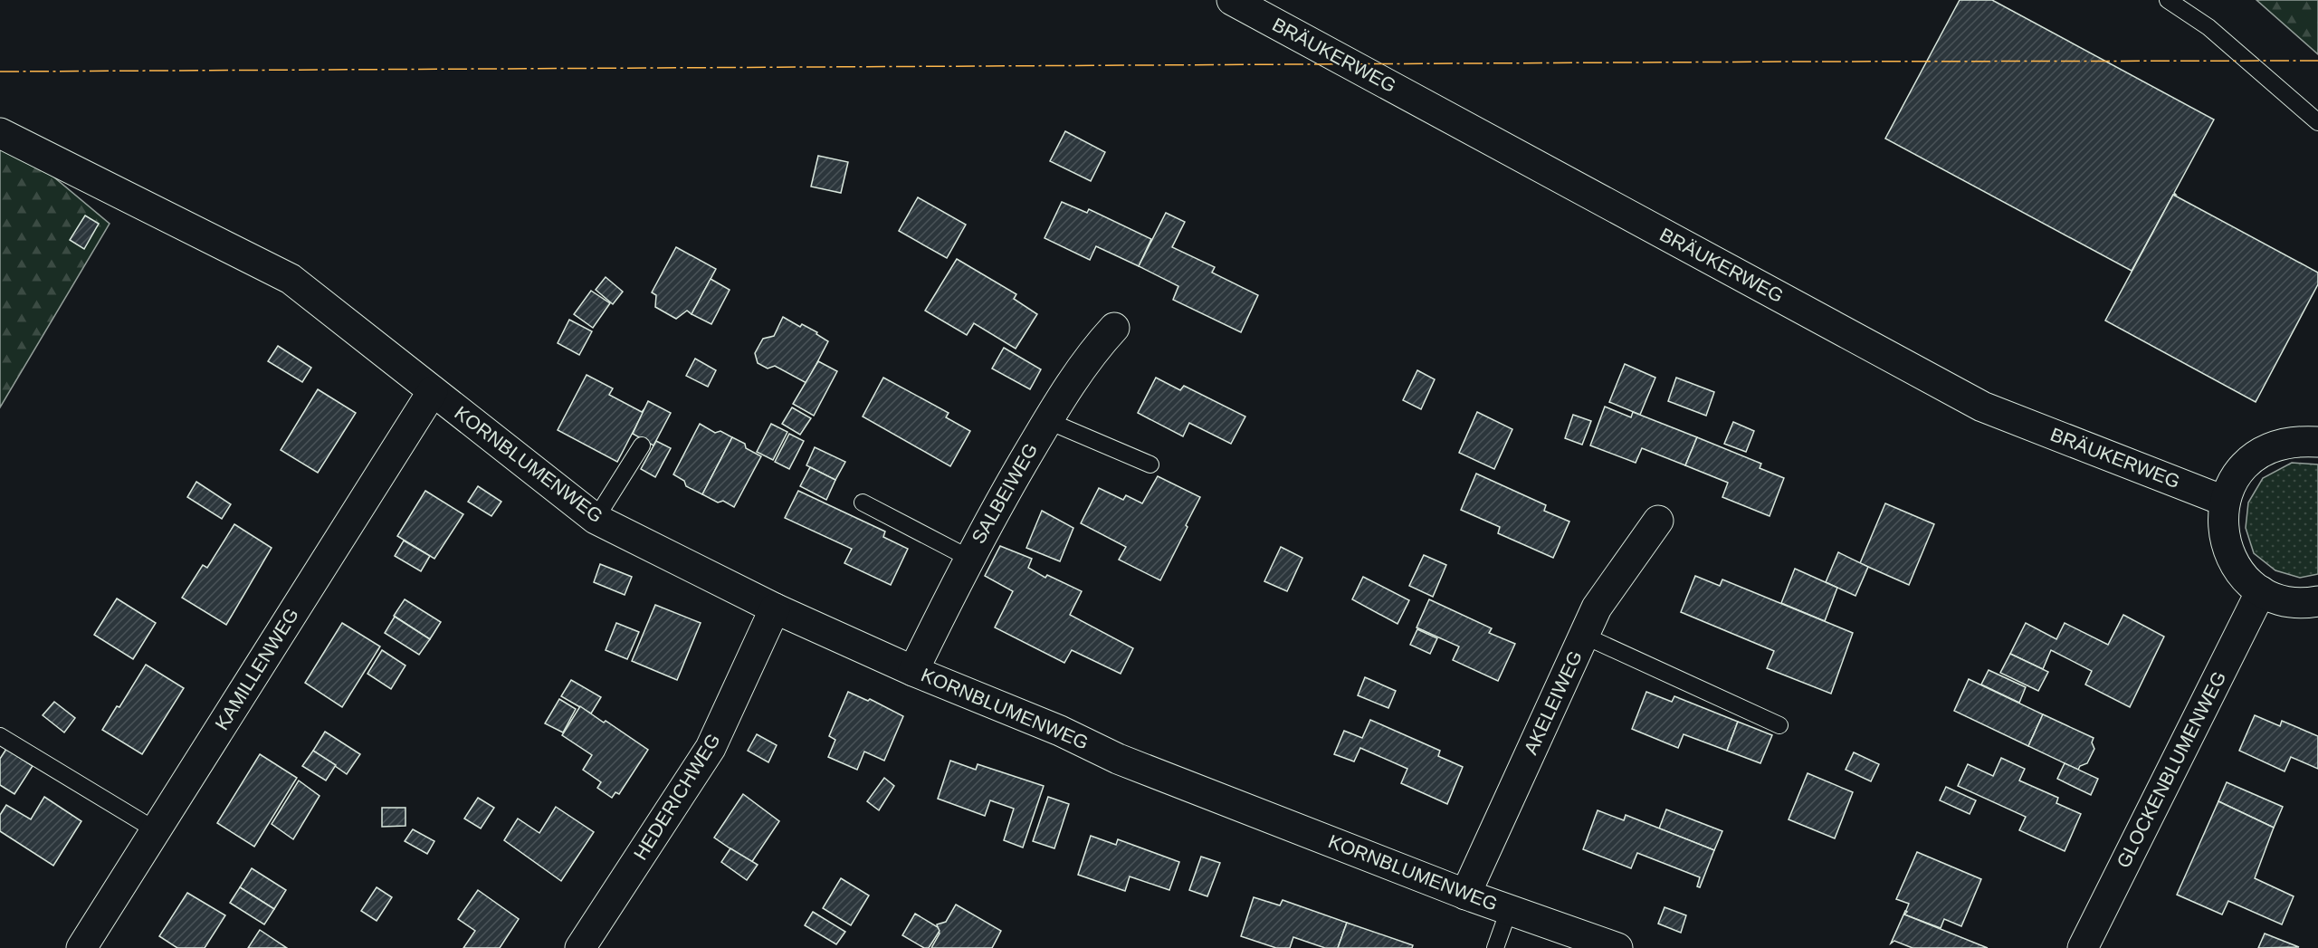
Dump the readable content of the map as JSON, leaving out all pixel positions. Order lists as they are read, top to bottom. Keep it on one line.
{"streets":{"street":["BRÄUKERWEG","KORNBLUMENWEG","SALBEIWEG","KAMILLENWEG","AKELEIWEG","GLOCKENBLUMENWEG","HEDERICHWEG"]},"crossings":[["KORNBLUMENWEG","SALBEIWEG"],["KORNBLUMENWEG","KAMILLENWEG"],["KORNBLUMENWEG","AKELEIWEG"],["KORNBLUMENWEG","HEDERICHWEG"]]}
